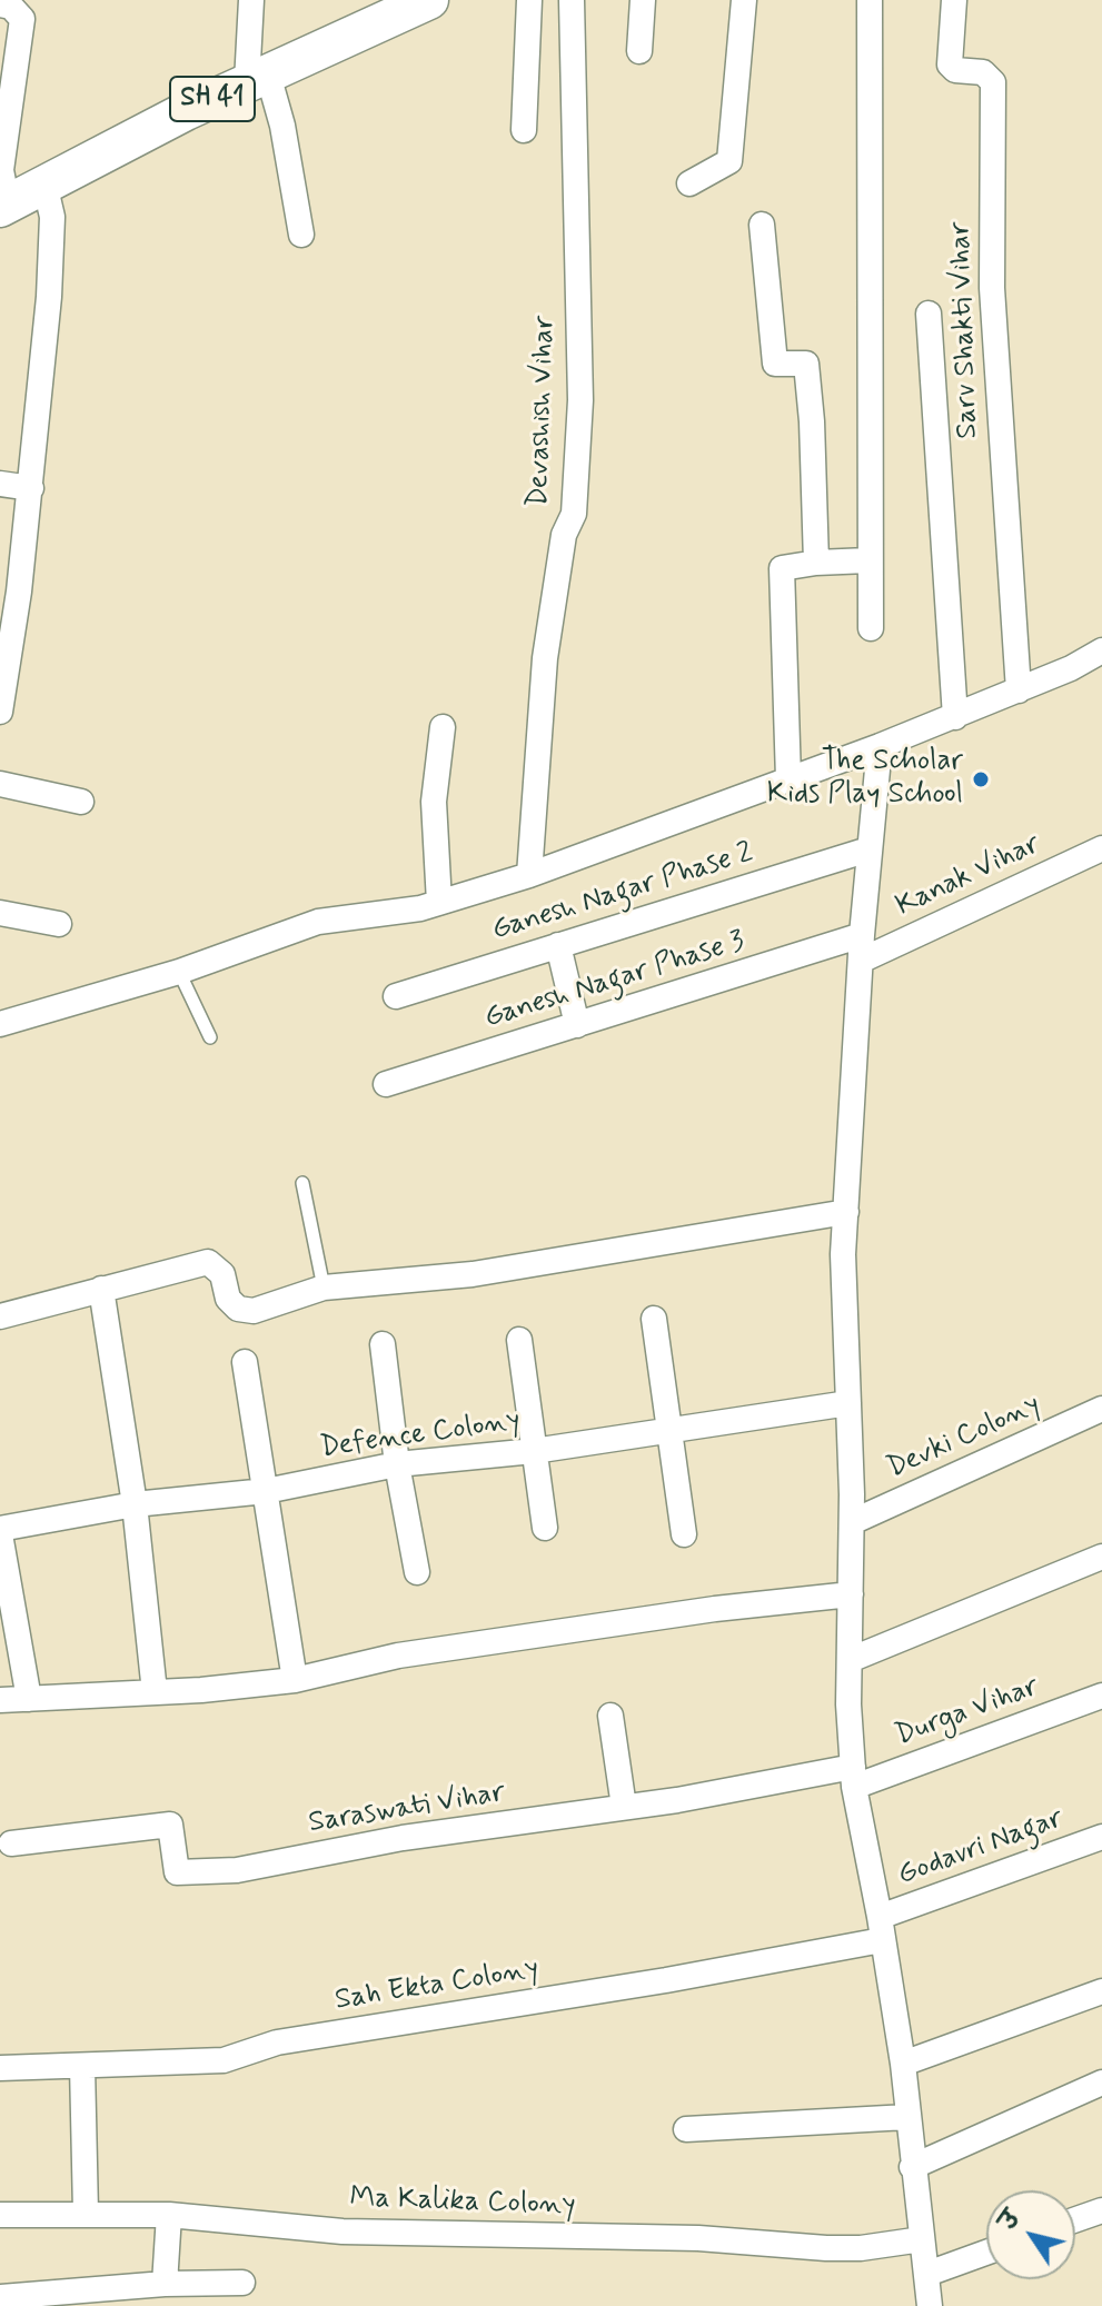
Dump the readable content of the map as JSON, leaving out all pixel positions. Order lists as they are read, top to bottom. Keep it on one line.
{"streets":{"main road":["SH 41"],"street":["Sarv Shakti Vihar","Devashish Vihar","Kanak Vihar","Ganesh Nagar Phase 2","Ganesh Nagar Phase 3","Defence Colony","Devki Colony","Durga Vihar","Saraswati Vihar","Godavri Nagar","Sah Ekta Colony","Ma Kalika Colony"]},"crossings":[["Kanak Vihar","Ganesh Nagar Phase 3"],["Durga Vihar","Saraswati Vihar"],["Godavri Nagar","Sah Ekta Colony"]],"places":["The Scholar Kids Play School"],"north":"top left"}
